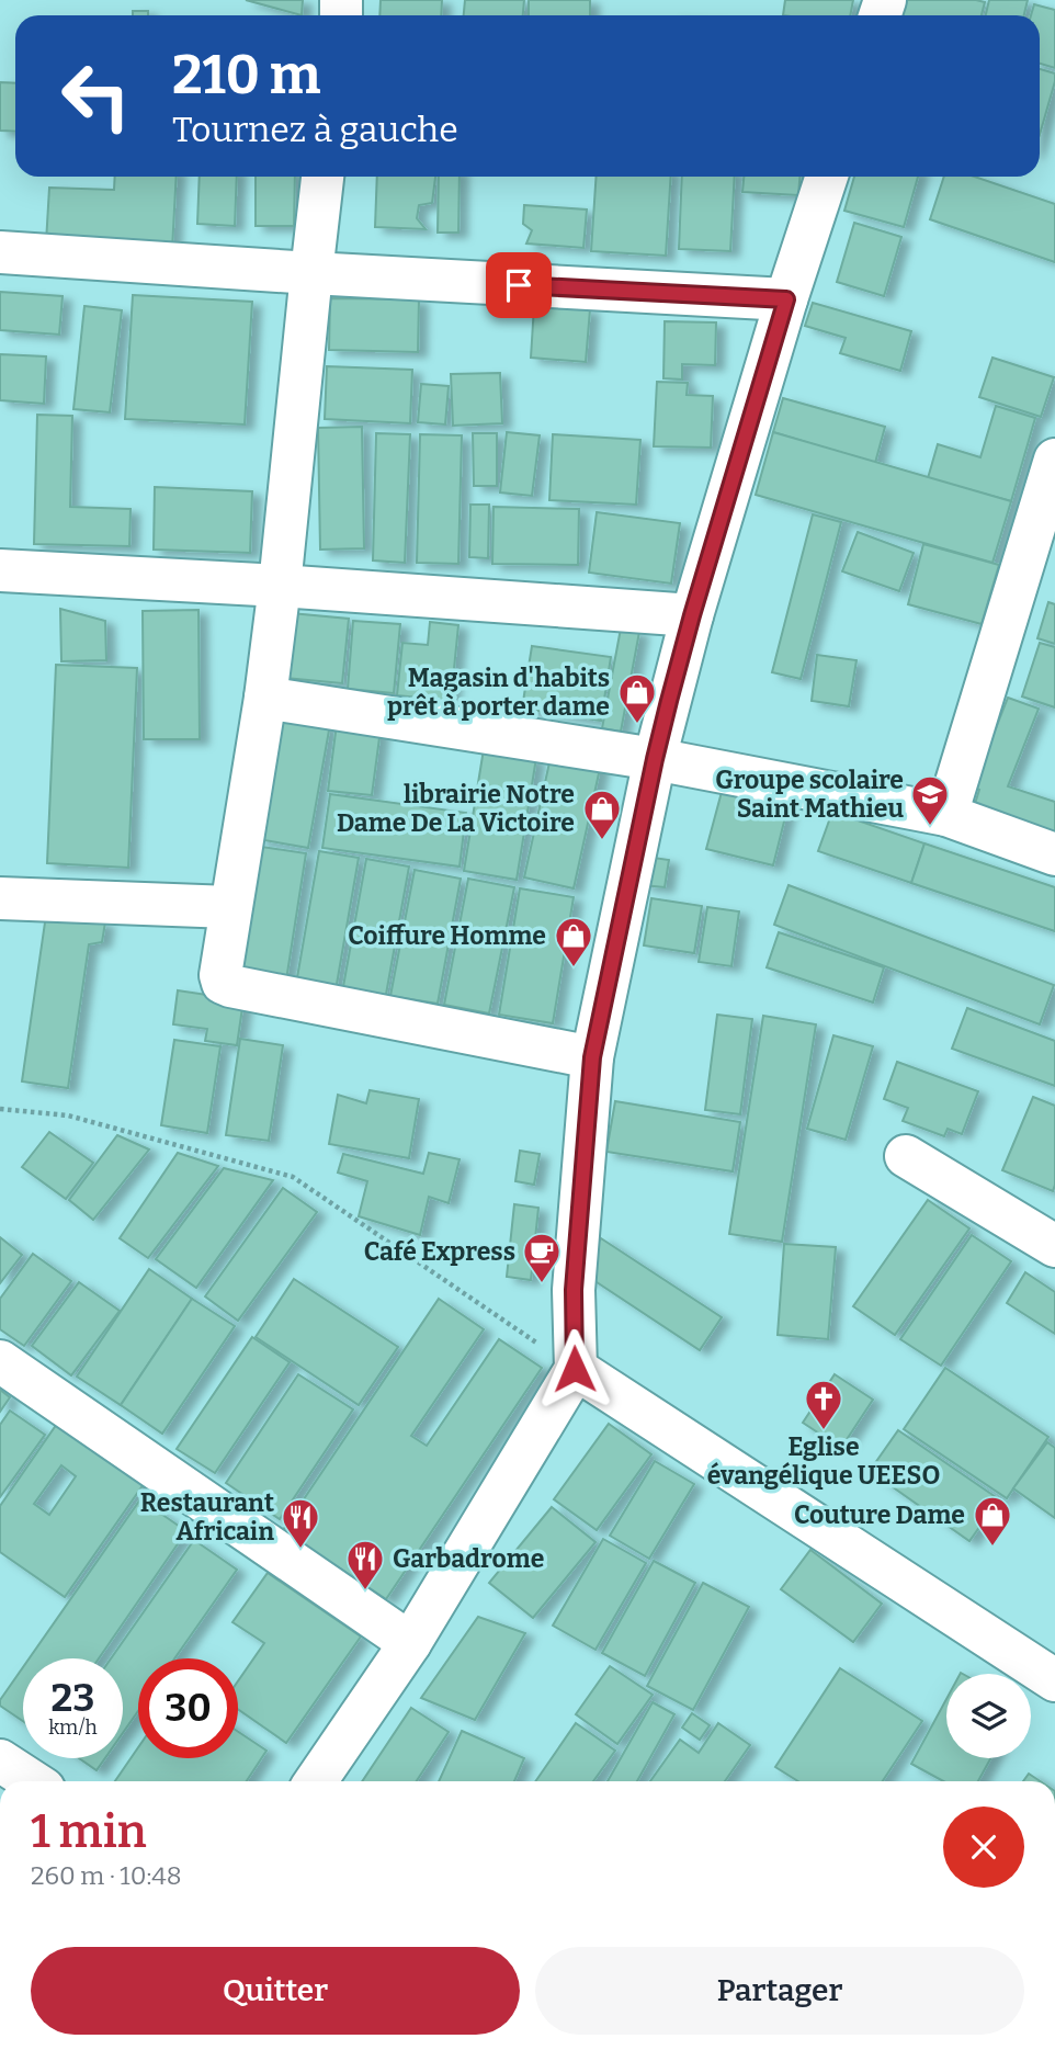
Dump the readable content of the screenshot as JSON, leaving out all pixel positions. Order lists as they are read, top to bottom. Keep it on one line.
{"places":{"shop":["Magasin d'habits prêt à porter dame","librairie Notre Dame De La Victoire","Coiffure Homme","Couture Dame"],"school or university":["Groupe scolaire Saint Mathieu"],"cafe":["Café Express"],"church":["Eglise évangélique UEESO"],"restaurant":["Restaurant Africain","Garbadrome"]},"page":{"turn":["210 m","Tournez à gauche"],"speed":"23 km/h","limit":"30","heading":["1 min","260 m · 10:48"],"buttons":["Quitter","Partager"]}}
